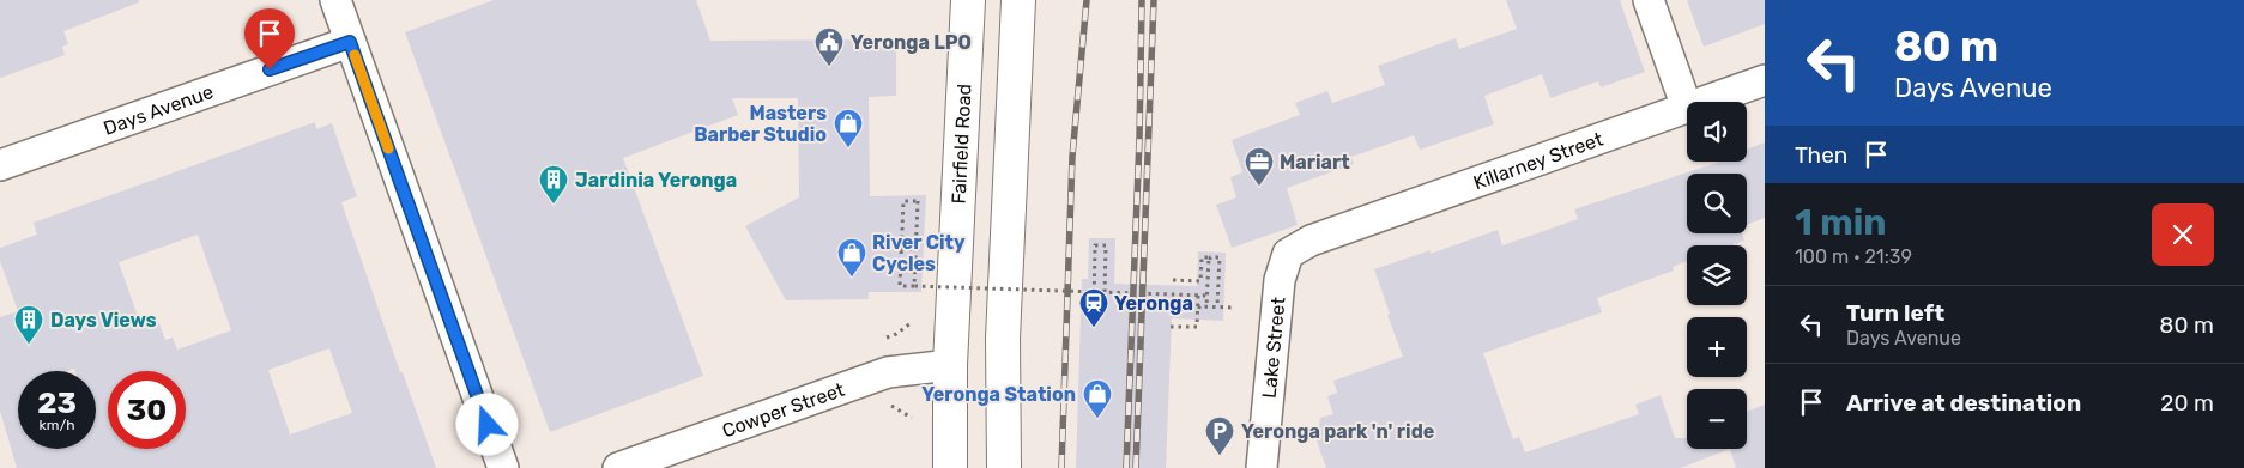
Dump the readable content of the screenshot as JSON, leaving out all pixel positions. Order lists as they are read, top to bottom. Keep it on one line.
{"streets":{"main road":["Fairfield Road"],"street":["Days Avenue","Killarney Street","Lake Street","Cowper Street"]},"crossings":[["Fairfield Road","Cowper Street"],["Killarney Street","Lake Street"]],"places":{"public building":["Yeronga LPO"],"shop":["Masters Barber Studio","River City Cycles","Yeronga Station"],"office":["Mariart"],"building":["Jardinia Yeronga","Days Views"],"station":["Yeronga"],"parking":["Yeronga park 'n' ride"]},"page":{"turn":["80 m","Days Avenue"],"map_buttons":["+","−"],"then":"Then","heading":["1 min","100 m · 21:39"],"list":[{"name":"Turn left","note":"Days Avenue","value":"80 m"},{"name":"Arrive at destination","value":"20 m"}],"speed":"23 km/h","limit":"30"}}
